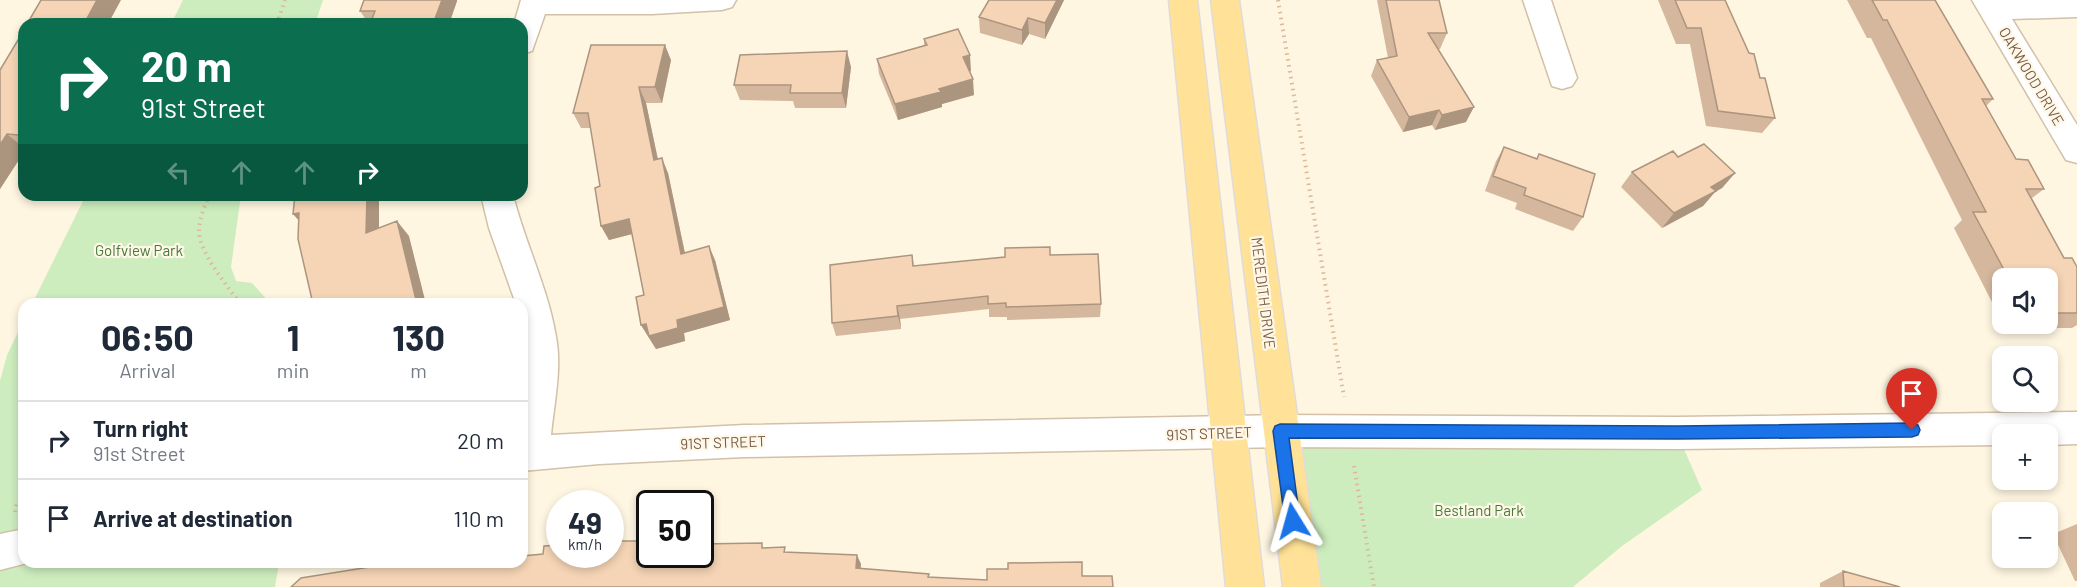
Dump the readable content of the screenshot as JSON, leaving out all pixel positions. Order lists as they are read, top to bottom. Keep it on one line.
{"streets":{"main road":["MEREDITH DRIVE"],"street":["OAKWOOD DRIVE","91ST STREET"]},"crossings":[["MEREDITH DRIVE","91ST STREET"]],"parks":["Golfview Park","Bestland Park"],"page":{"turn":["20 m","91st Street"],"map_buttons":["+","−"],"eta":["06:50","Arrival","1","min","130","m"],"list":[{"name":"Turn right","note":"91st Street","value":"20 m"},{"name":"Arrive at destination","value":"110 m"}],"speed":"49 km/h","limit":"50"}}
